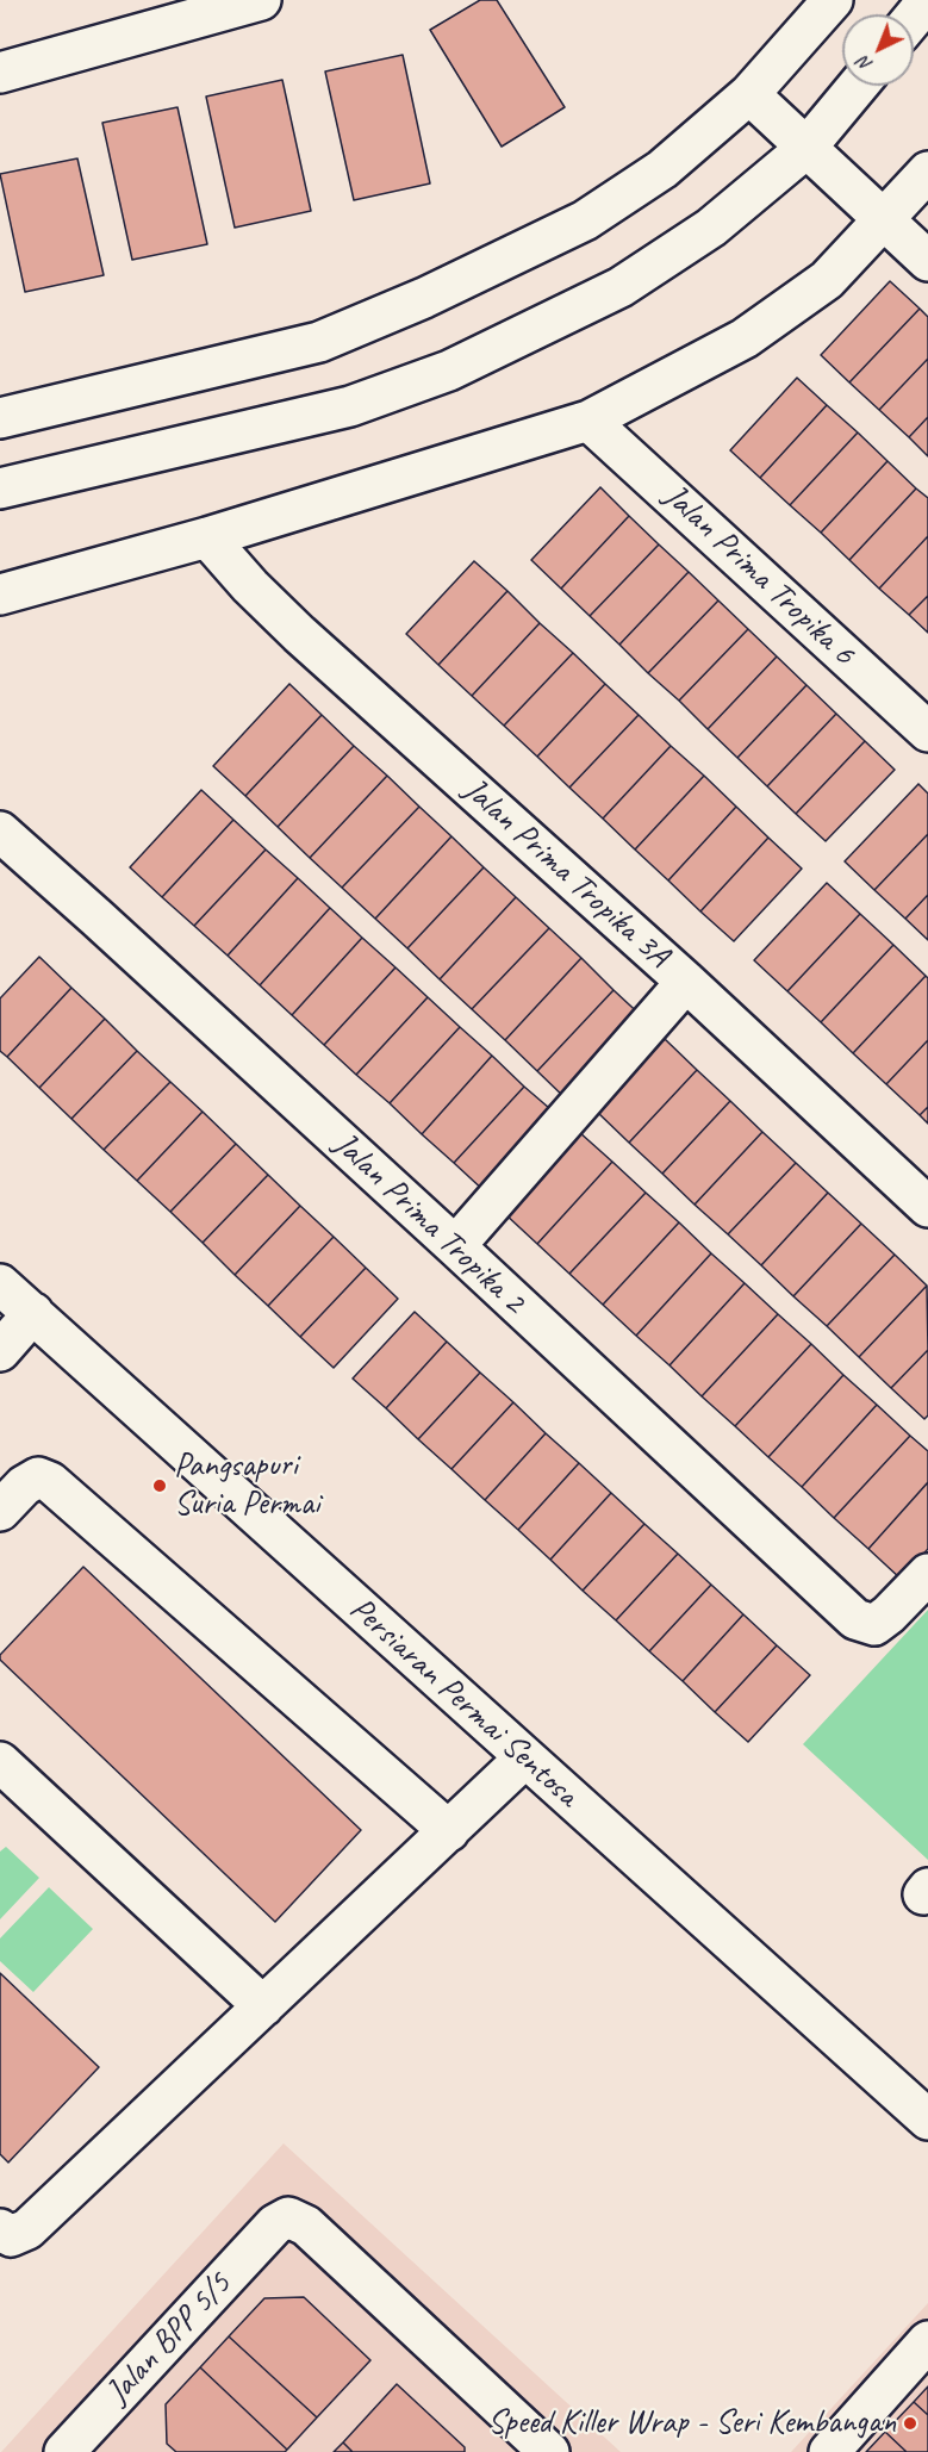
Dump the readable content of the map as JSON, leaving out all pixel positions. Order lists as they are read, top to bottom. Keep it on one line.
{"streets":{"street":["Jalan Prima Tropika 6","Jalan Prima Tropika 3A","Jalan Prima Tropika 2","Persiaran Permai Sentosa","Jalan BPP 5/5"]},"places":["Pangsapuri Suria Permai","Speed Killer Wrap - Seri Kembangan"],"north":"bottom left"}
